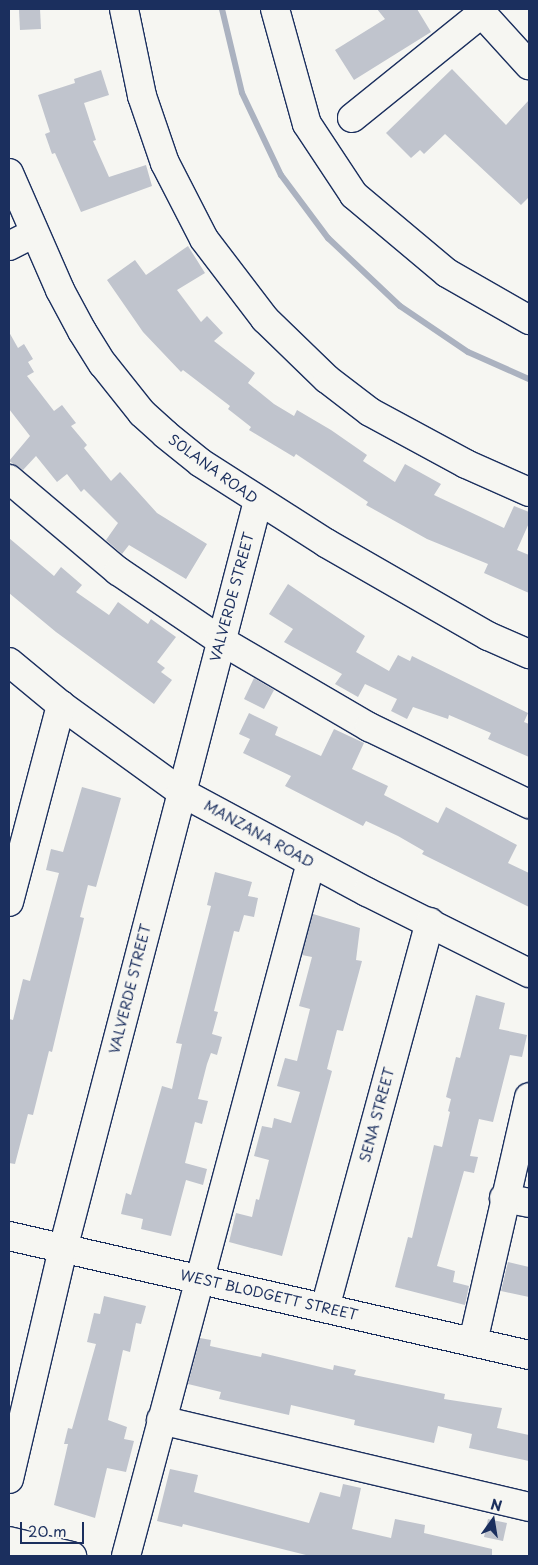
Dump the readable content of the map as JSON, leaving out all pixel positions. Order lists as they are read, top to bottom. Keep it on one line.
{"streets":{"street":["SOLANA ROAD","VALVERDE STREET","MANZANA ROAD","SENA STREET","WEST BLODGETT STREET"]},"crossings":[["SOLANA ROAD","VALVERDE STREET"],["VALVERDE STREET","MANZANA ROAD"],["VALVERDE STREET","WEST BLODGETT STREET"],["MANZANA ROAD","SENA STREET"],["SENA STREET","WEST BLODGETT STREET"]],"scale_bar":"20 m","north":"top"}
